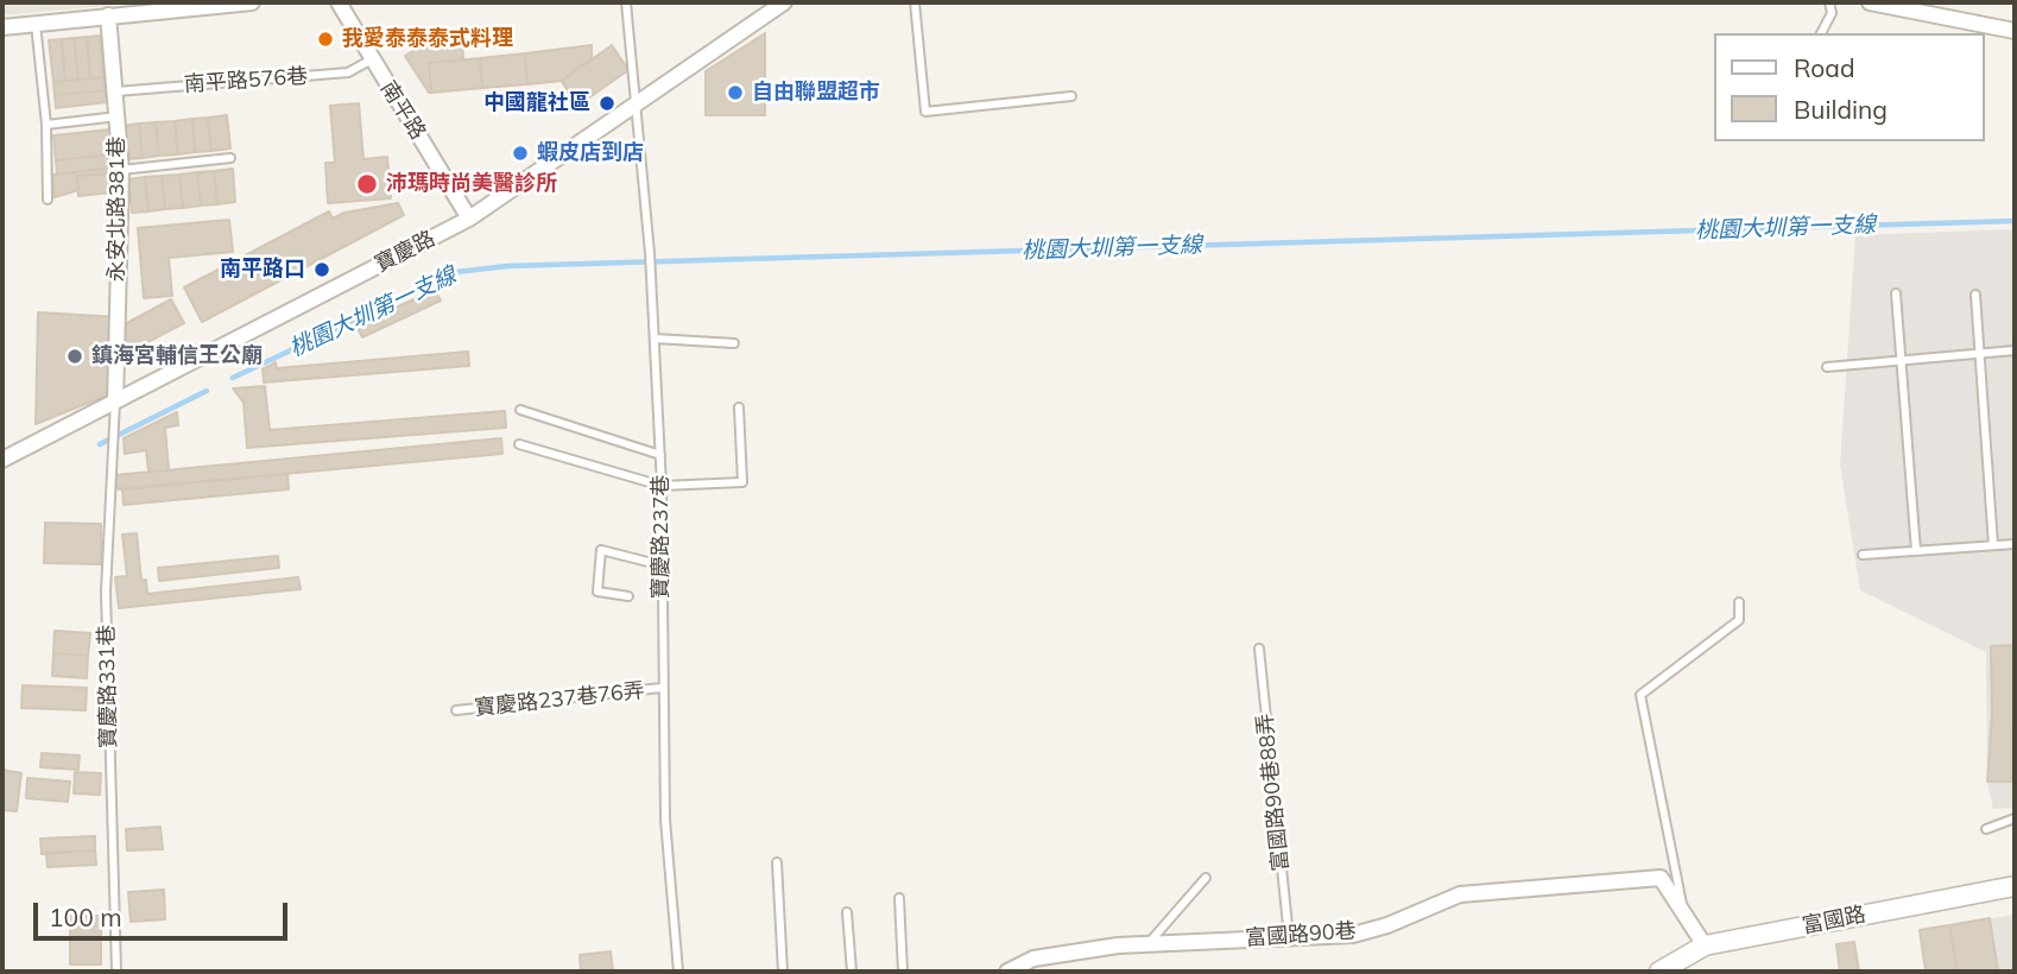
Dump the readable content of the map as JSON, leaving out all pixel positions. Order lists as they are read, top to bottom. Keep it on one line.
{"streets":{"street":["南平路","永安北路381巷","寶慶路","富國路","富國路90巷"],"lane":["南平路576巷","寶慶路237巷","寶慶路331巷","寶慶路237巷76弄","富國路90巷88弄"]},"crossings":[["南平路576巷","南平路"],["南平路576巷","永安北路381巷"],["南平路","寶慶路"],["永安北路381巷","寶慶路"],["永安北路381巷","寶慶路331巷"],["寶慶路","寶慶路237巷"],["寶慶路","寶慶路331巷"],["寶慶路237巷","寶慶路237巷76弄"],["富國路90巷88弄","富國路90巷"],["富國路","富國路90巷"]],"water":["桃園大圳第一支線"],"places":["我愛泰泰泰式料理","自由聯盟超市","中國龍社區","蝦皮店到店","沛瑪時尚美醫診所","南平路口","鎮海宮輔信王公廟"],"legend":["Road","Building"],"scale_bar":"100 m"}
